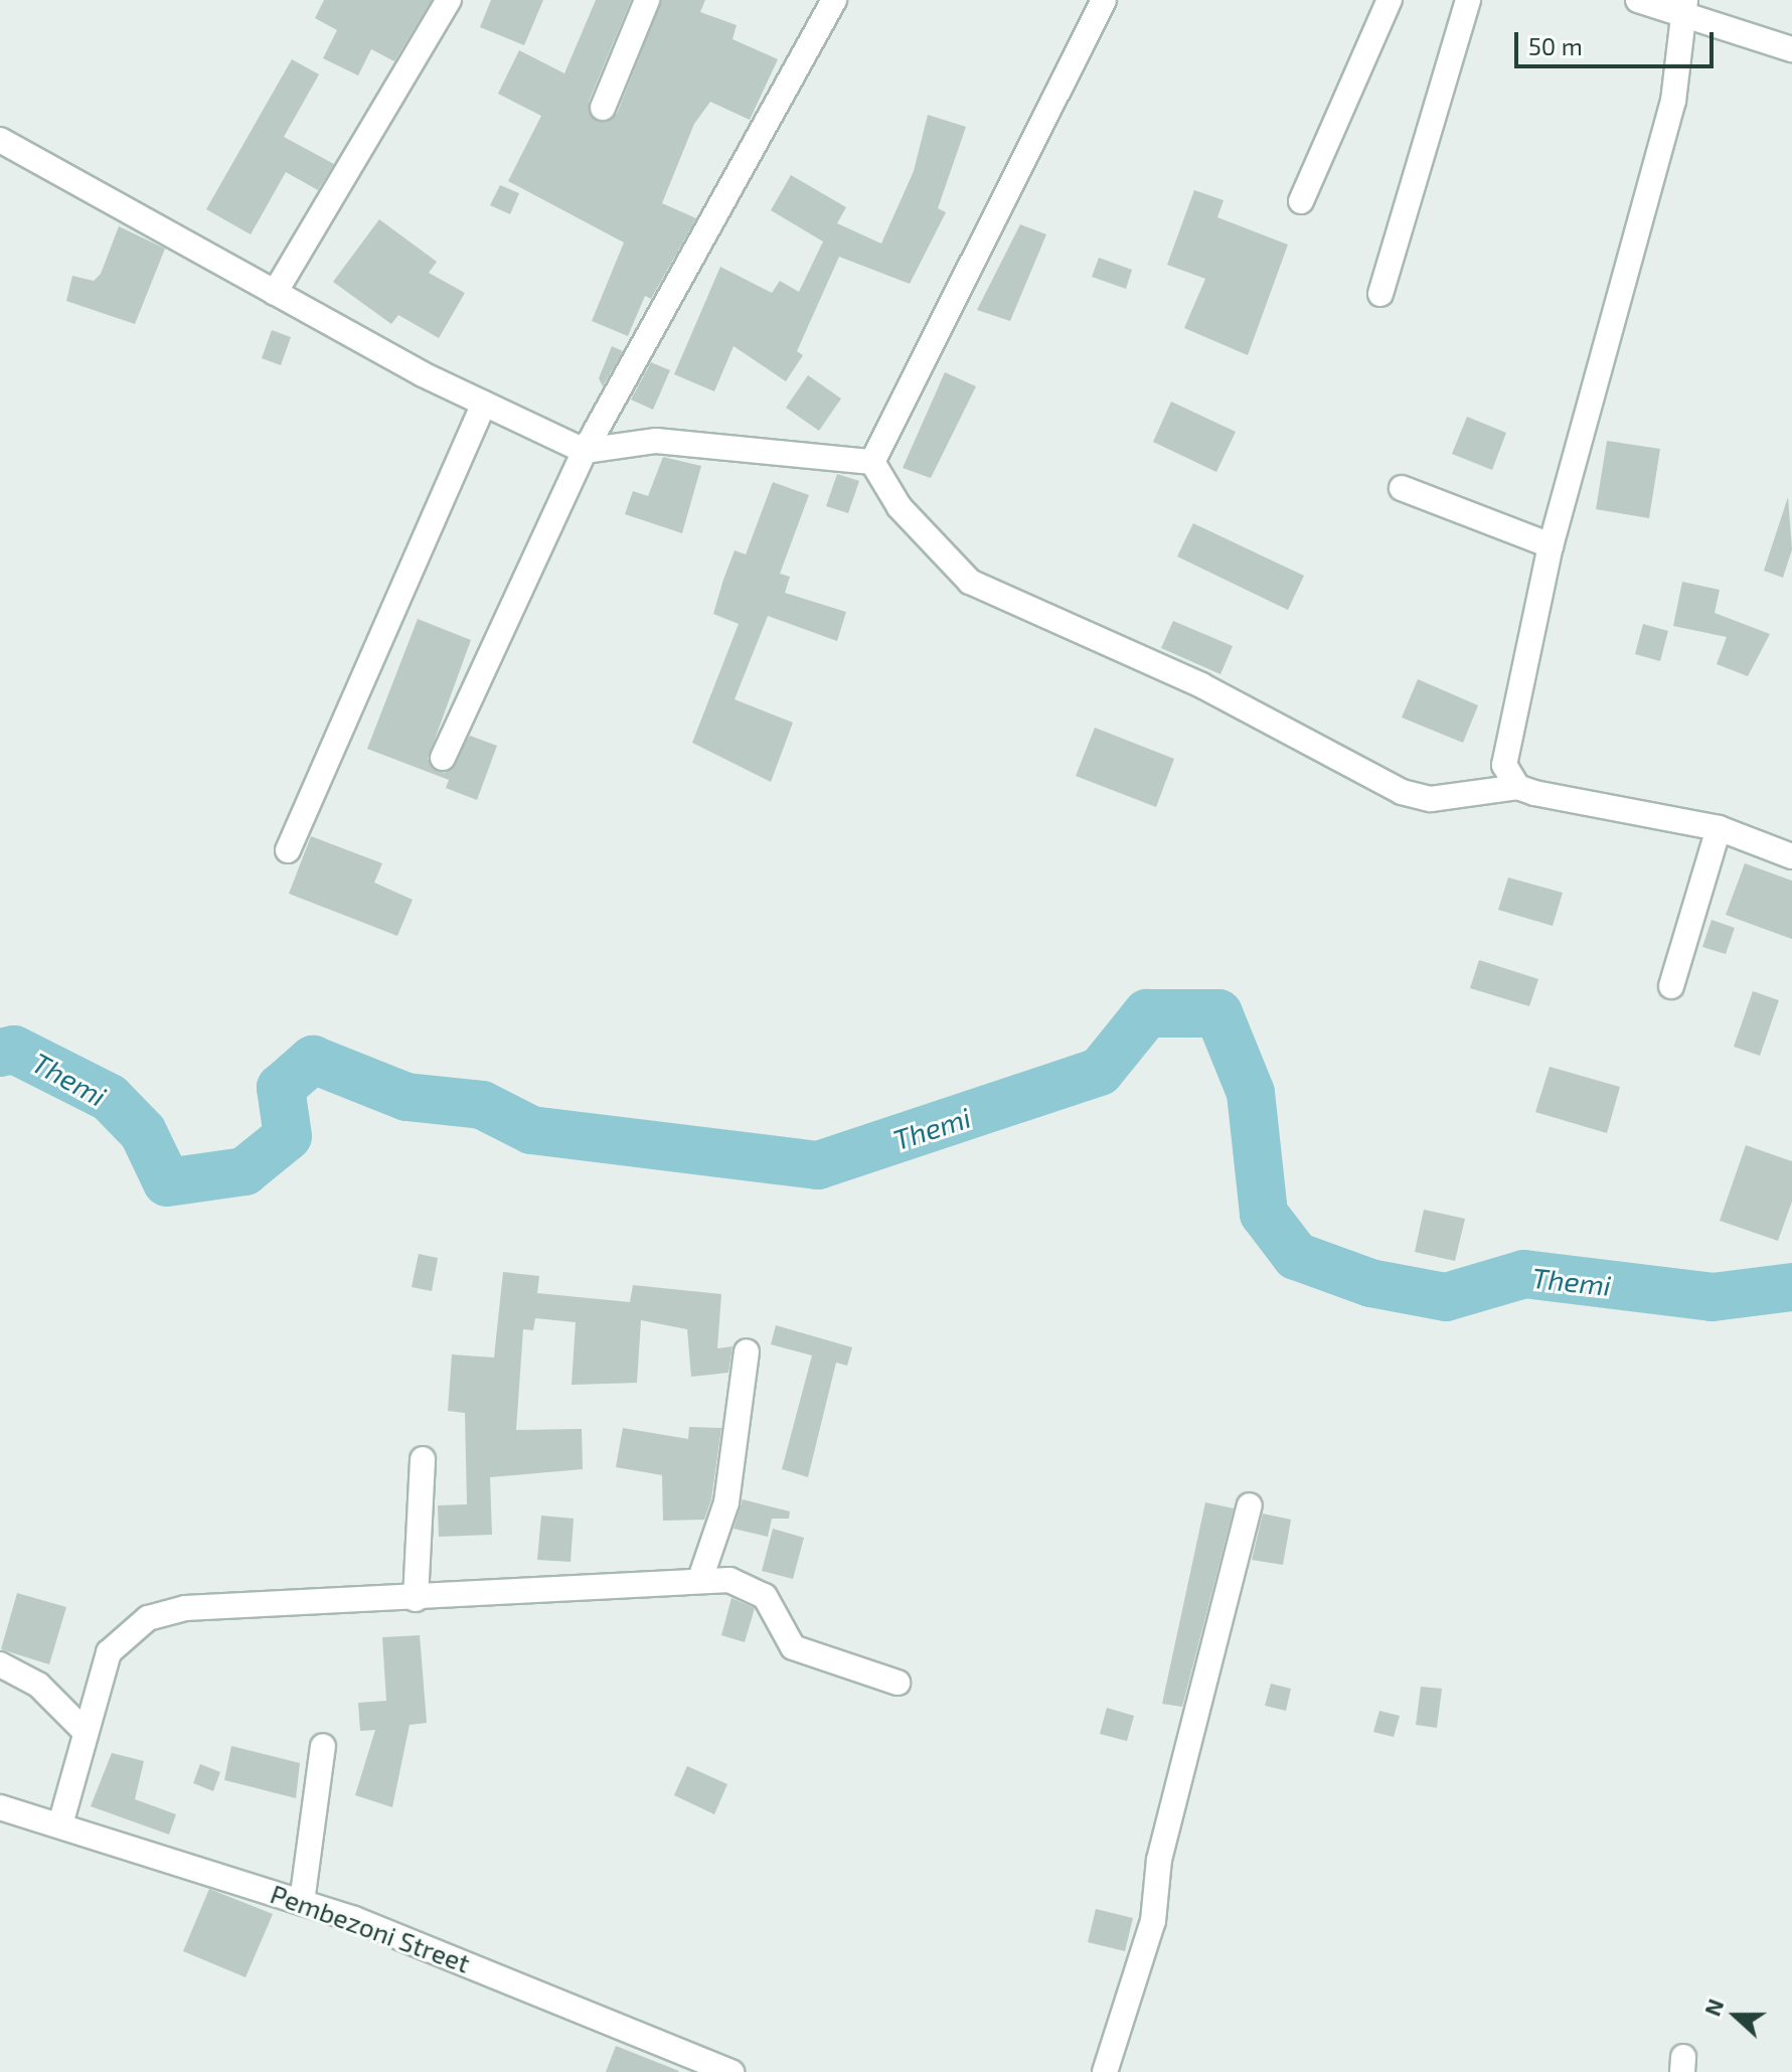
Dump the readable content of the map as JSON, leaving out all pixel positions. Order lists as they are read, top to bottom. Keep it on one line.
{"streets":{"street":["Pembezoni Street"]},"water":["Themi"],"scale_bar":"50 m","north":"left"}
